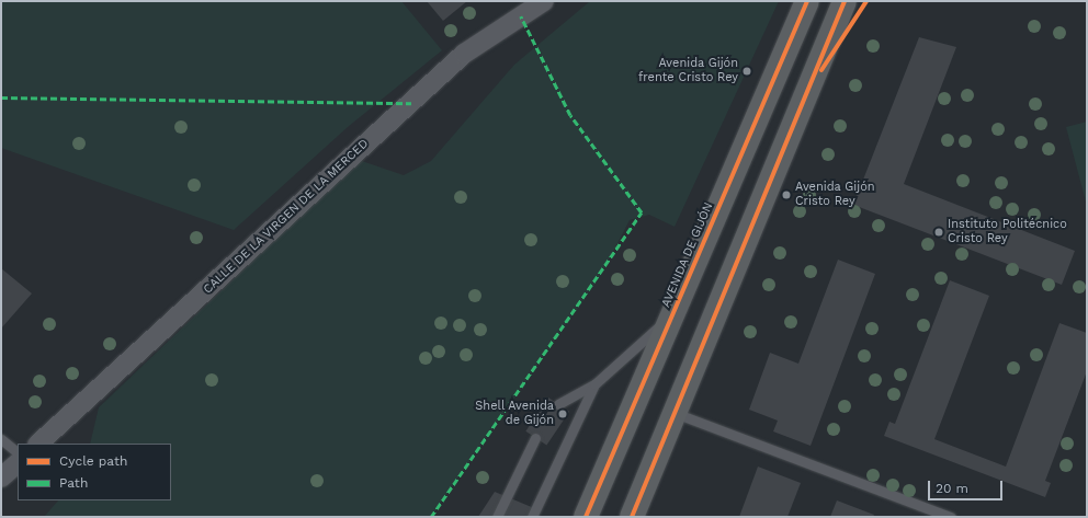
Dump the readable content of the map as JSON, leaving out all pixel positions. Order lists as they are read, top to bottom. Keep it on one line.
{"streets":{"highway":["AVENIDA DE GIJÓN"],"street":["CALLE DE LA VIRGEN DE LA MERCED"]},"places":["Avenida Gijón frente Cristo Rey","Avenida Gijón Cristo Rey","Instituto Politécnico Cristo Rey","Shell Avenida de Gijón"],"legend":["Cycle path","Path"],"scale_bar":"20 m"}
